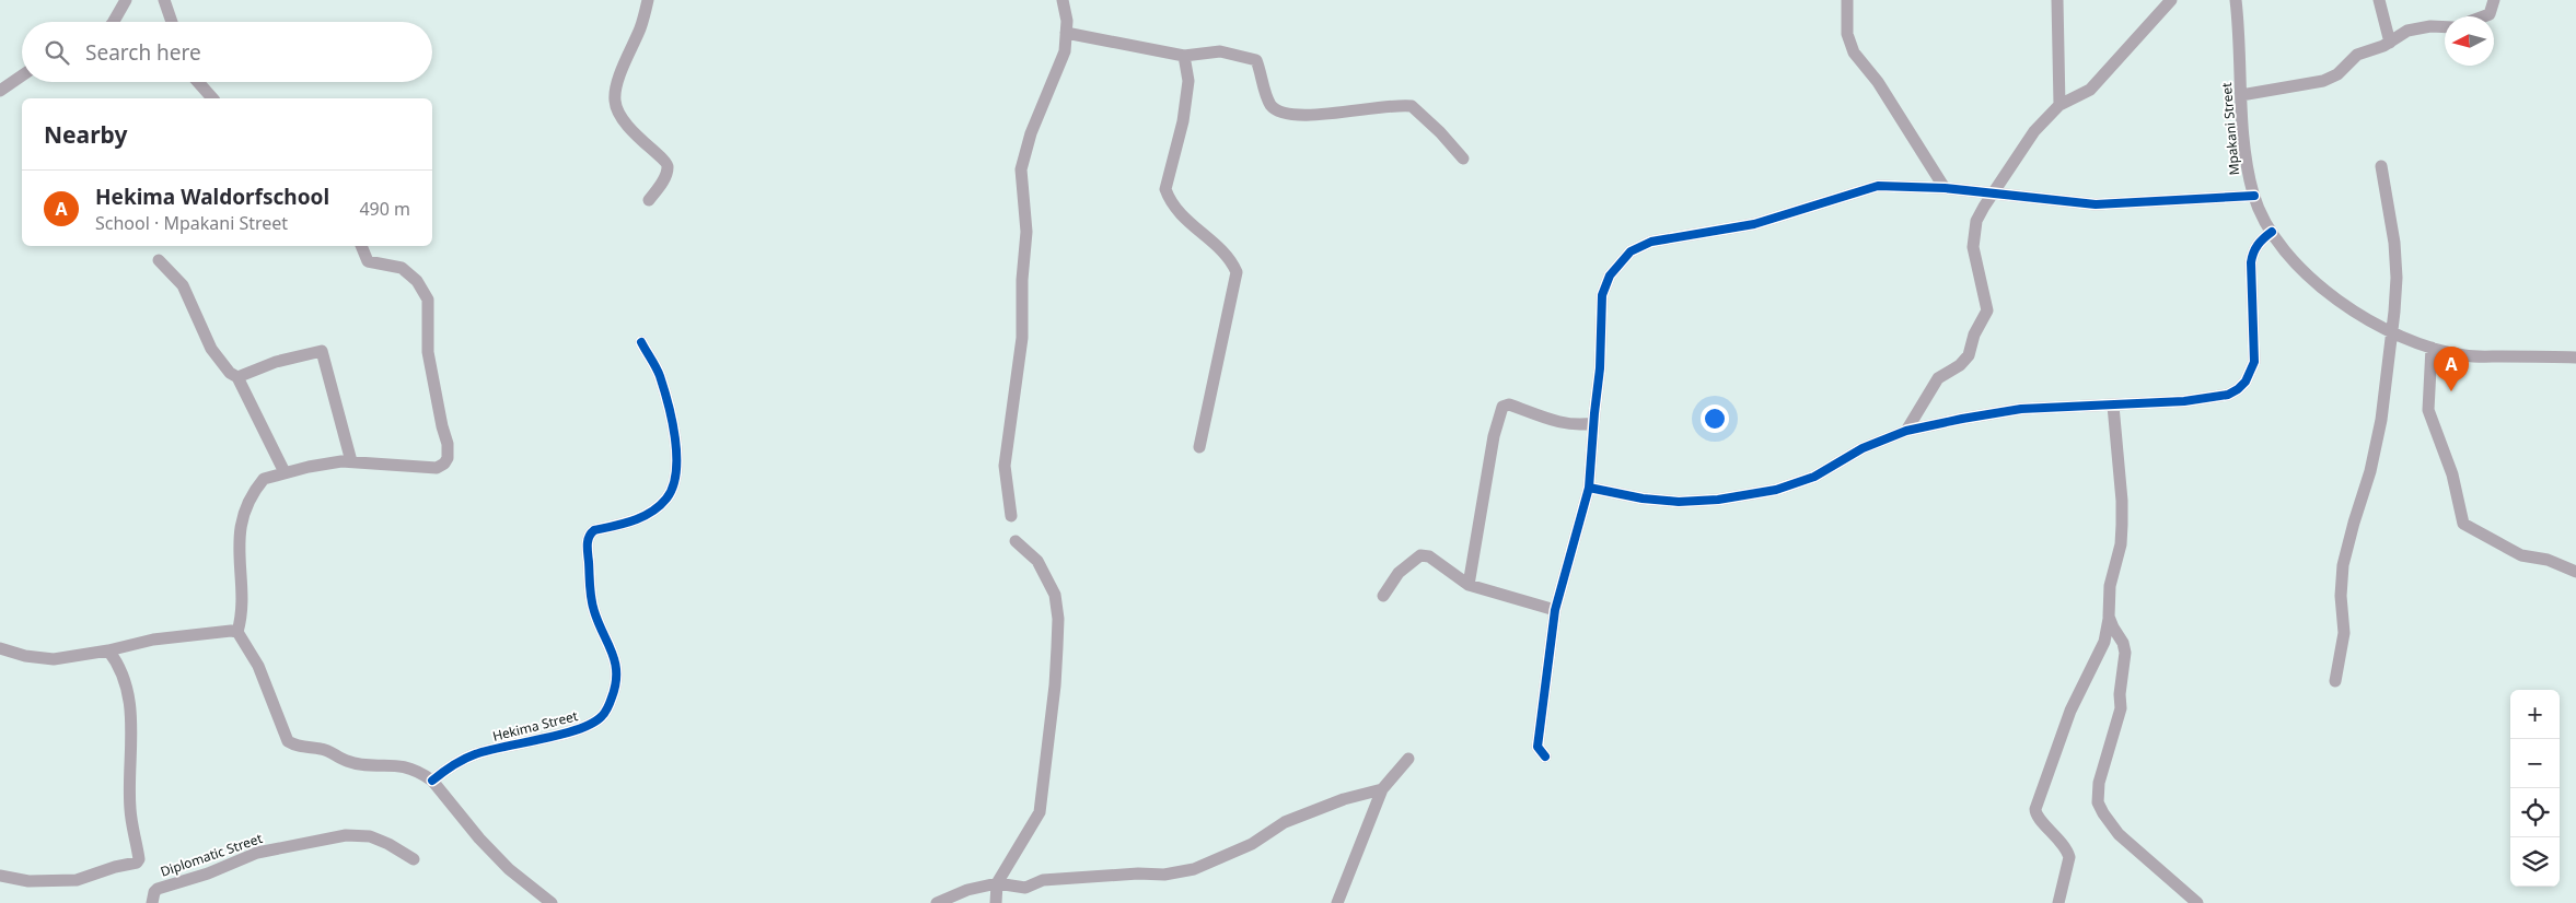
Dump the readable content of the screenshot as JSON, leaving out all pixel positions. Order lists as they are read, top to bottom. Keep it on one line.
{"streets":{"street":["Mpakani Street","Hekima Street","Diplomatic Street"]},"north":"left","page":{"search":"Search here","heading":"Nearby","list":[{"mark":"A","name":"Hekima Waldorfschool","note":"School · Mpakani Street","value":"490 m"}],"pins":"A","map_buttons":["+","−"]}}
